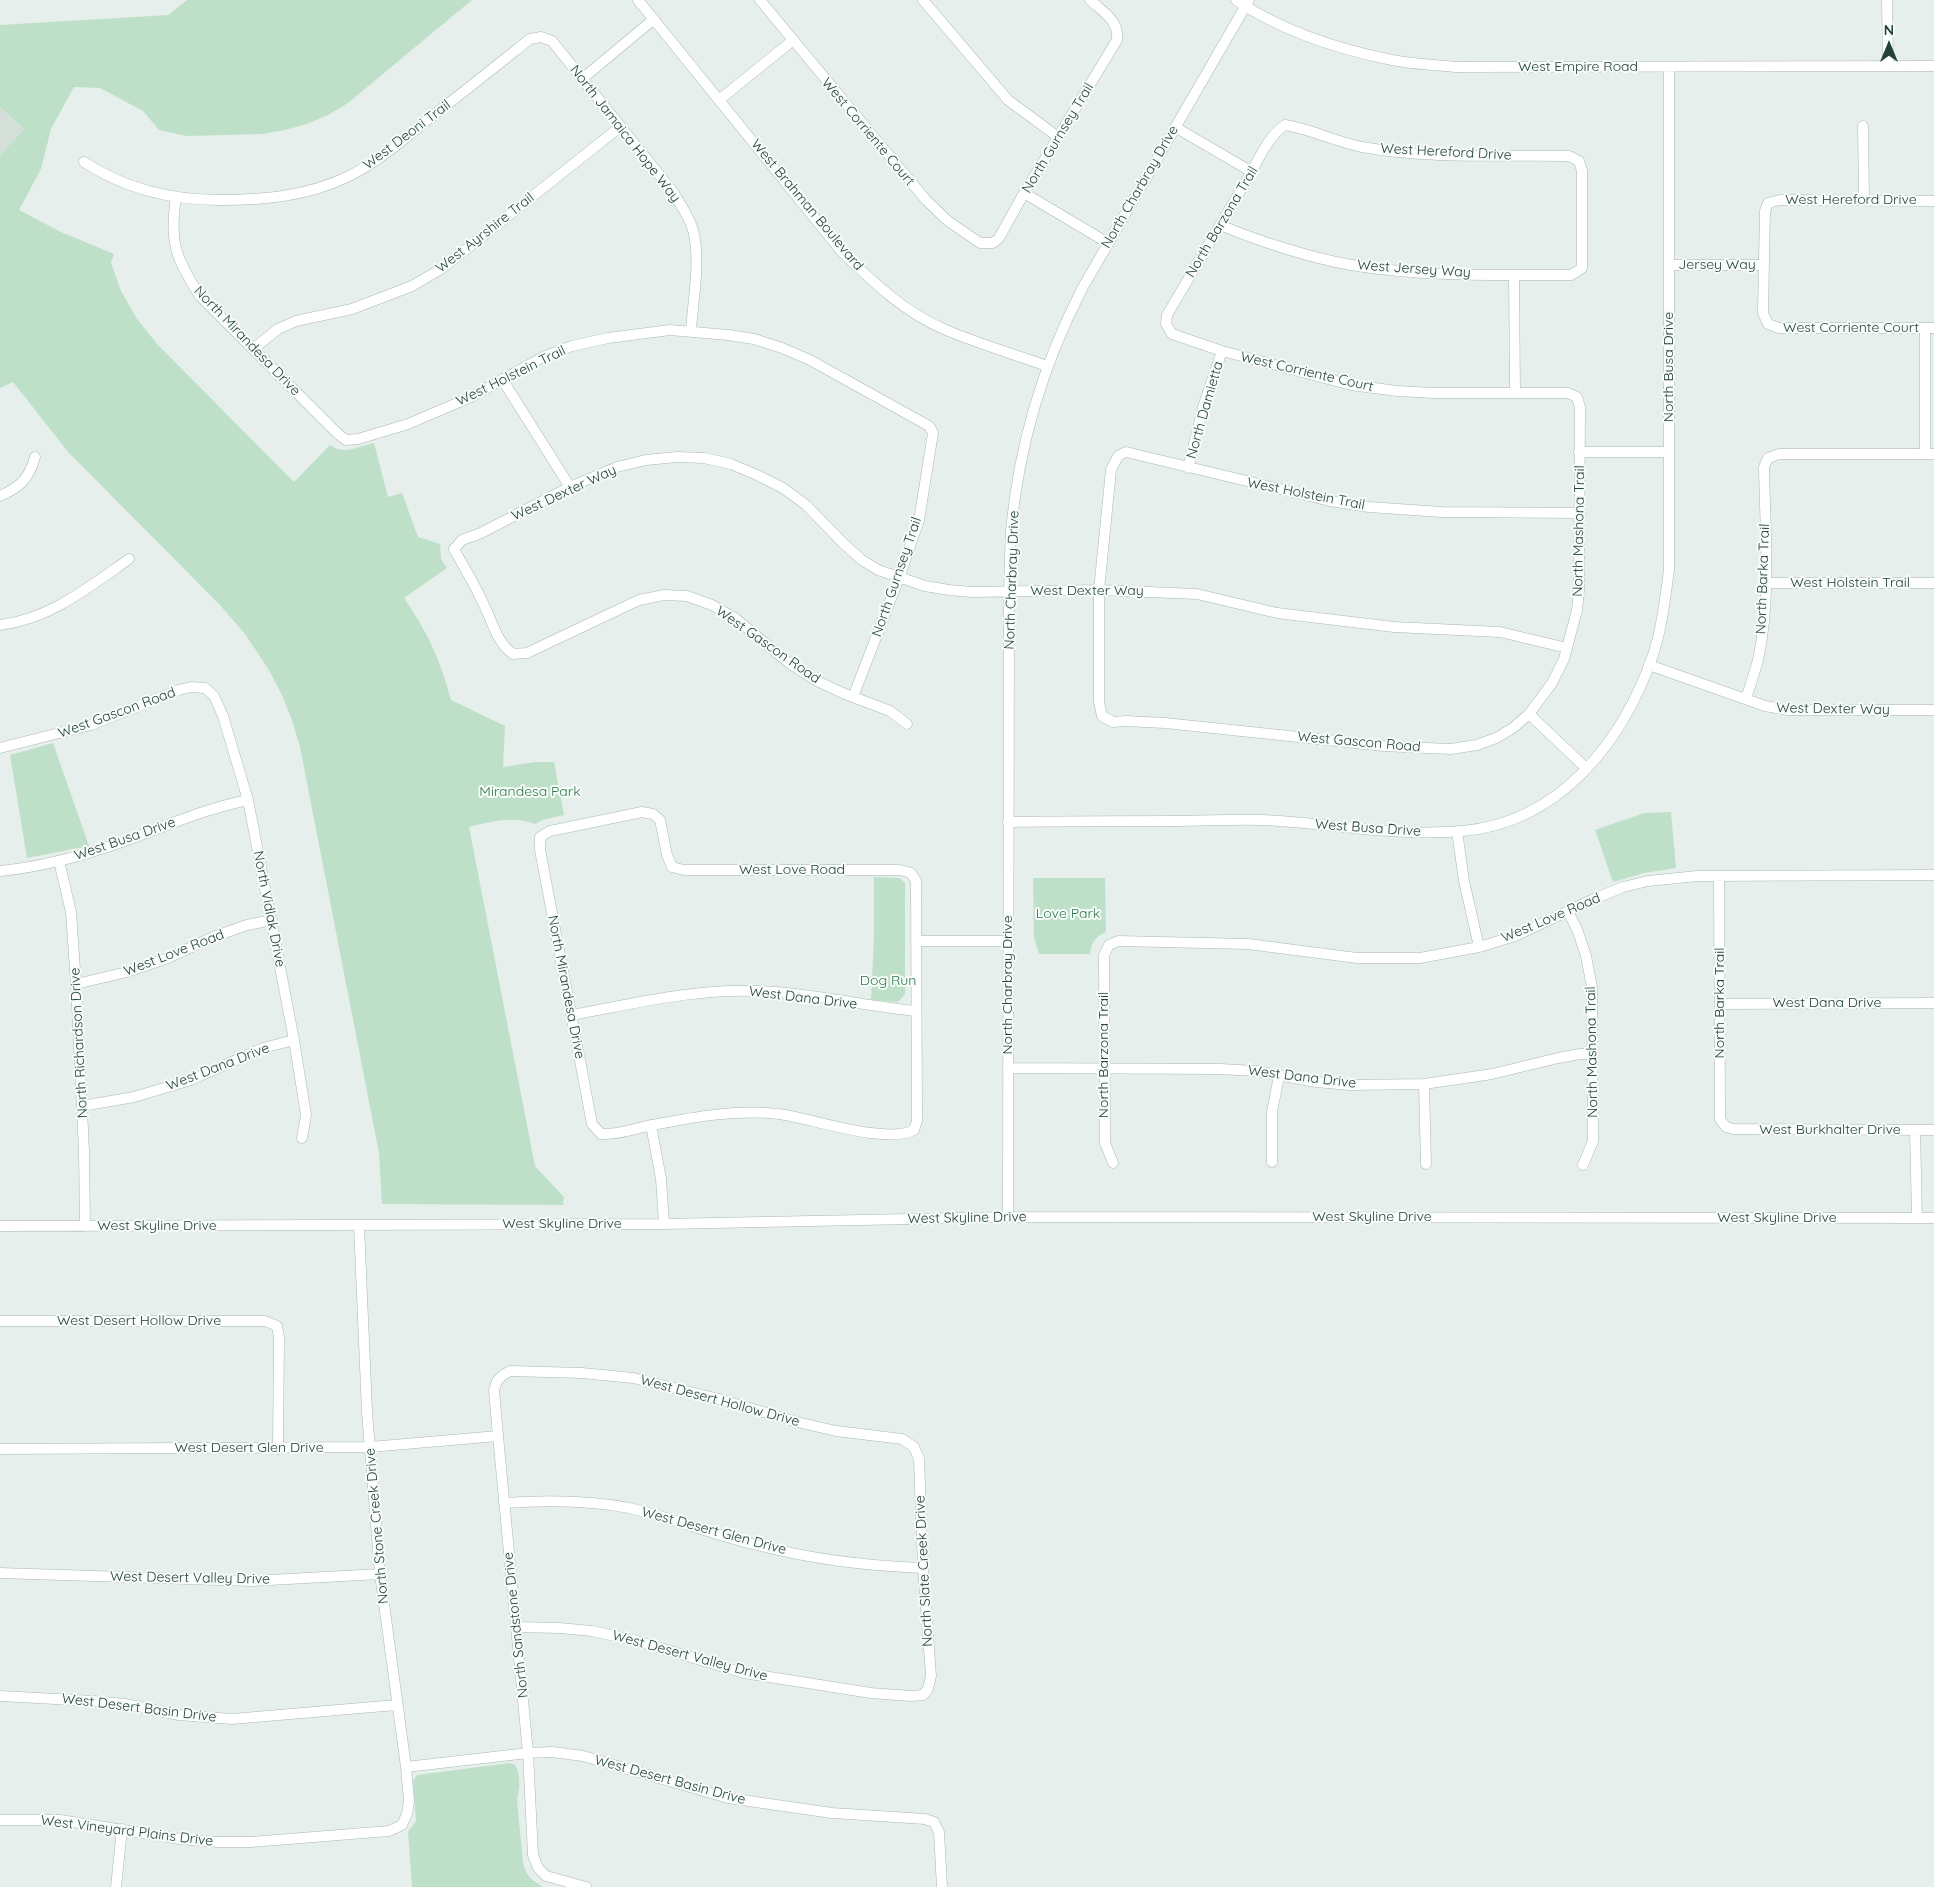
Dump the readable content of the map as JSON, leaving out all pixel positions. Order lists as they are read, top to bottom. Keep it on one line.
{"streets":{"street":["West Empire Road","West Corriente Court","North Jamaica Hope Way","West Deoni Trail","North Gurnsey Trail","West Hereford Drive","North Charbray Drive","West Brahman Boulevard","North Barzona Trail","West Ayrshire Trail","Jersey Way","West Jersey Way","North Mirandesa Drive","North Busa Drive","West Holstein Trail","North Damietta","West Dexter Way","North Mashona Trail","North Barka Trail","West Gascon Road","West Busa Drive","West Love Road","North Vidlak Drive","West Dana Drive","North Richardson Drive","West Burkhalter Drive","West Skyline Drive","West Desert Hollow Drive","West Desert Glen Drive","North Stone Creek Drive","North Slate Creek Drive","West Desert Valley Drive","North Sandstone Drive","West Desert Basin Drive","West Vineyard Plains Drive"]},"crossings":[["West Empire Road","North Charbray Drive"],["West Empire Road","North Busa Drive"],["West Corriente Court","North Gurnsey Trail"],["West Corriente Court","West Hereford Drive"],["West Corriente Court","North Barzona Trail"],["West Corriente Court","Jersey Way"],["West Corriente Court","North Damietta"],["West Corriente Court","North Mashona Trail"],["North Jamaica Hope Way","West Deoni Trail"],["North Jamaica Hope Way","West Ayrshire Trail"],["North Jamaica Hope Way","West Holstein Trail"],["West Deoni Trail","North Mirandesa Drive"],["North Gurnsey Trail","West Holstein Trail"],["North Gurnsey Trail","West Dexter Way"],["North Gurnsey Trail","West Gascon Road"],["West Hereford Drive","North Barzona Trail"],["West Hereford Drive","Jersey Way"],["West Hereford Drive","West Jersey Way"],["North Charbray Drive","West Brahman Boulevard"],["North Charbray Drive","West Dexter Way"],["North Charbray Drive","West Busa Drive"],["North Charbray Drive","West Dana Drive"],["North Charbray Drive","West Skyline Drive"],["North Barzona Trail","West Jersey Way"],["North Barzona Trail","West Love Road"],["North Barzona Trail","West Dana Drive"],["West Ayrshire Trail","North Mirandesa Drive"],["Jersey Way","North Busa Drive"],["North Mirandesa Drive","West Holstein Trail"],["North Mirandesa Drive","West Love Road"],["North Mirandesa Drive","West Dana Drive"],["North Busa Drive","West Dexter Way"],["North Busa Drive","West Busa Drive"],["West Holstein Trail","North Damietta"],["West Holstein Trail","West Dexter Way"],["West Holstein Trail","North Mashona Trail"],["West Holstein Trail","North Barka Trail"],["West Holstein Trail","West Gascon Road"],["West Dexter Way","North Mashona Trail"],["West Dexter Way","North Barka Trail"],["West Dexter Way","West Gascon Road"],["West Dexter Way","West Busa Drive"],["North Mashona Trail","West Gascon Road"],["North Mashona Trail","West Love Road"],["North Mashona Trail","West Dana Drive"],["North Barka Trail","West Love Road"],["North Barka Trail","West Dana Drive"],["North Barka Trail","West Burkhalter Drive"],["West Gascon Road","North Vidlak Drive"],["West Busa Drive","North Vidlak Drive"],["West Busa Drive","North Richardson Drive"],["West Love Road","North Vidlak Drive"],["West Love Road","North Richardson Drive"],["North Vidlak Drive","West Dana Drive"],["West Dana Drive","North Richardson Drive"],["North Richardson Drive","West Skyline Drive"],["West Skyline Drive","North Stone Creek Drive"],["West Desert Hollow Drive","West Desert Glen Drive"],["West Desert Hollow Drive","North Slate Creek Drive"],["West Desert Hollow Drive","North Sandstone Drive"],["West Desert Glen Drive","North Stone Creek Drive"],["West Desert Glen Drive","North Slate Creek Drive"],["West Desert Glen Drive","North Sandstone Drive"],["North Stone Creek Drive","West Desert Valley Drive"],["North Stone Creek Drive","West Desert Basin Drive"],["North Stone Creek Drive","West Vineyard Plains Drive"],["North Slate Creek Drive","West Desert Valley Drive"],["West Desert Valley Drive","North Sandstone Drive"],["North Sandstone Drive","West Desert Basin Drive"]],"parks":["Mirandesa Park","Love Park","Dog Run"],"north":"top"}
